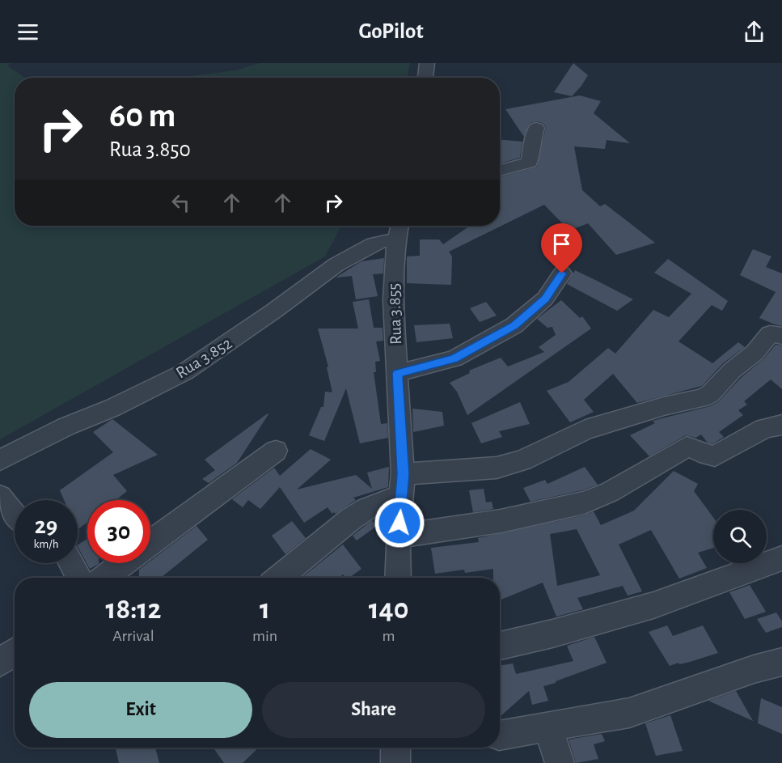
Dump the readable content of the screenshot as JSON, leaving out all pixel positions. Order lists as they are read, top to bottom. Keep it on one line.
{"streets":{"street":["Rua 3.855","Rua 3.852"]},"crossings":[["Rua 3.855","Rua 3.852"]],"page":{"header":"GoPilot","turn":["60 m","Rua 3.850"],"speed":"29 km/h","limit":"30","eta":["18:12","Arrival","1","min","140","m"],"buttons":["Exit","Share"]}}
